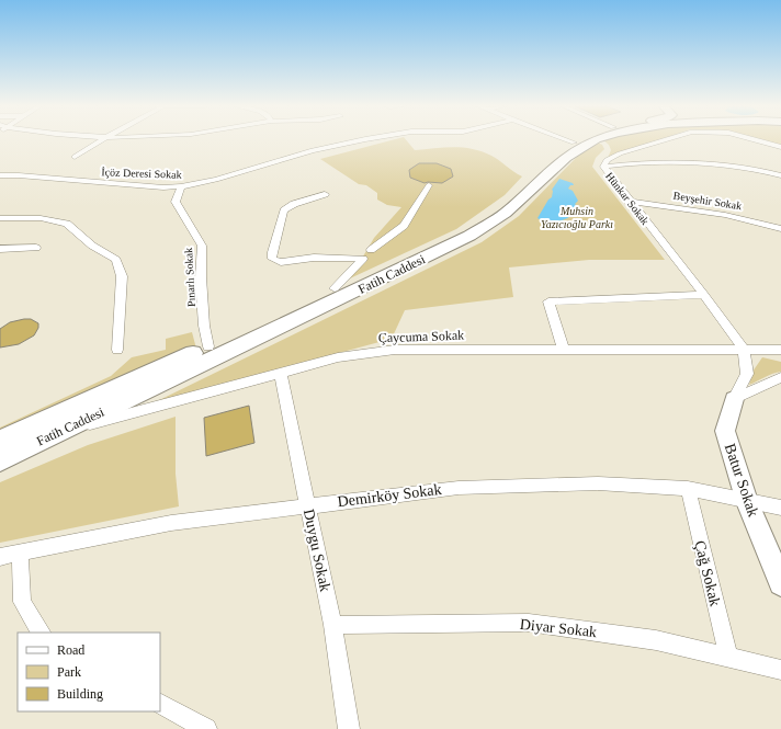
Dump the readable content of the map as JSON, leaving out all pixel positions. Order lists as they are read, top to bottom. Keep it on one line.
{"streets":{"main road":["Fatih Caddesi"],"street":["İçöz Deresi Sokak","Hünkar Sokak","Beyşehir Sokak","Pınarlı Sokak","Çaycuma Sokak","Batur Sokak","Demirköy Sokak","Duygu Sokak","Çağ Sokak","Diyar Sokak"]},"crossings":[["İçöz Deresi Sokak","Pınarlı Sokak"],["Hünkar Sokak","Beyşehir Sokak"],["Hünkar Sokak","Çaycuma Sokak"],["Hünkar Sokak","Batur Sokak"],["Fatih Caddesi","Pınarlı Sokak"],["Fatih Caddesi","Çaycuma Sokak"],["Çaycuma Sokak","Duygu Sokak"],["Batur Sokak","Demirköy Sokak"],["Demirköy Sokak","Duygu Sokak"],["Demirköy Sokak","Çağ Sokak"],["Duygu Sokak","Diyar Sokak"],["Çağ Sokak","Diyar Sokak"]],"parks":["Muhsin Yazıcıoğlu Parkı"],"legend":["Road","Park","Building"]}
